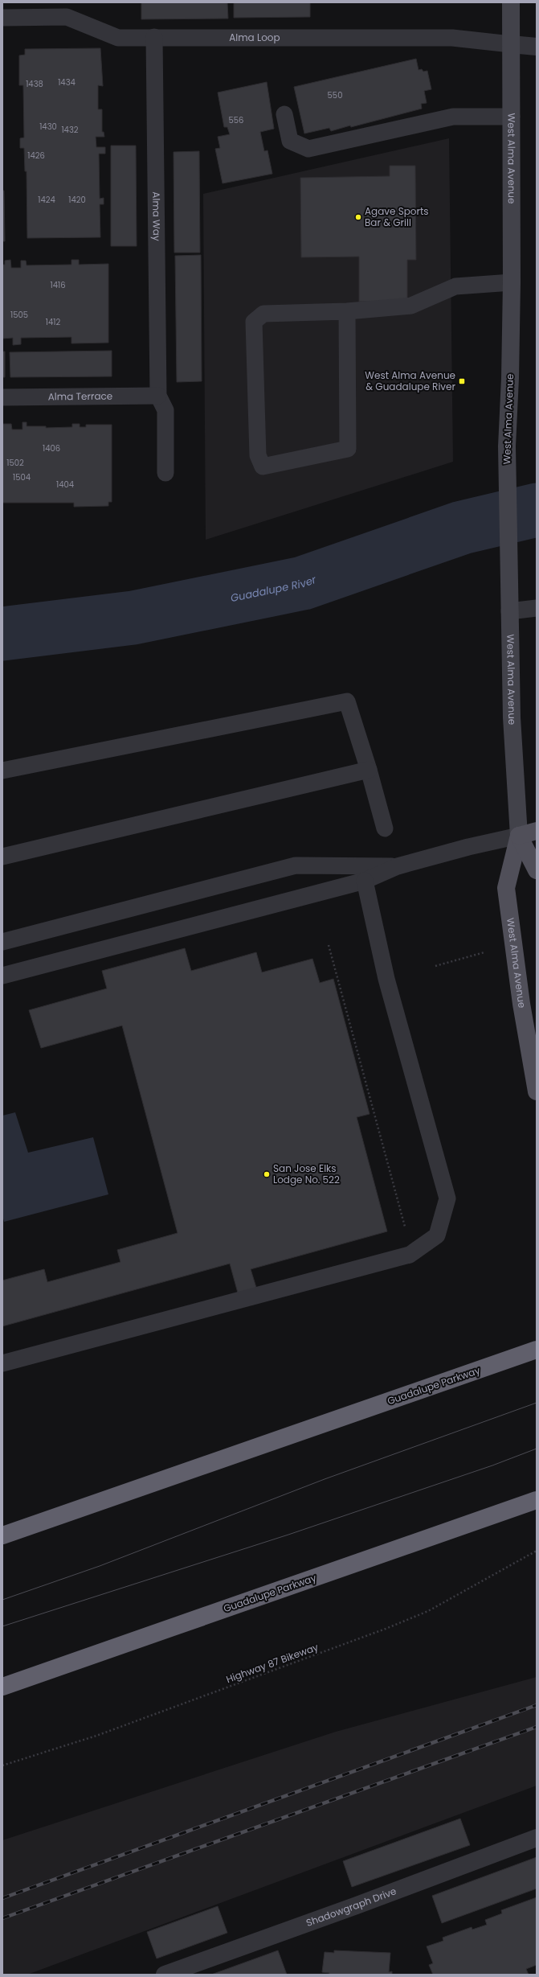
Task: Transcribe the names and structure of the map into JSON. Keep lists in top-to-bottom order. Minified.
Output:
{"streets":{"highway":["Guadalupe Parkway"],"main road":["West Alma Avenue"],"street":["Shadowgraph Drive"],"lane":["Alma Loop","Alma Way","Alma Terrace"],"path":["Highway 87 Bikeway"]},"crossings":[["Alma Loop","West Alma Avenue"],["Alma Loop","Alma Way"],["Alma Way","Alma Terrace"]],"water":["Guadalupe River"],"places":{"other":["Agave Sports Bar & Grill","San Jose Elks Lodge No. 522"],"transit":["West Alma Avenue & Guadalupe River"]},"house_numbers":["1434","1438","550","556","1430","1432","1426","1424","1420","1416","1505","1412","1406","1502","1504","1404"]}
